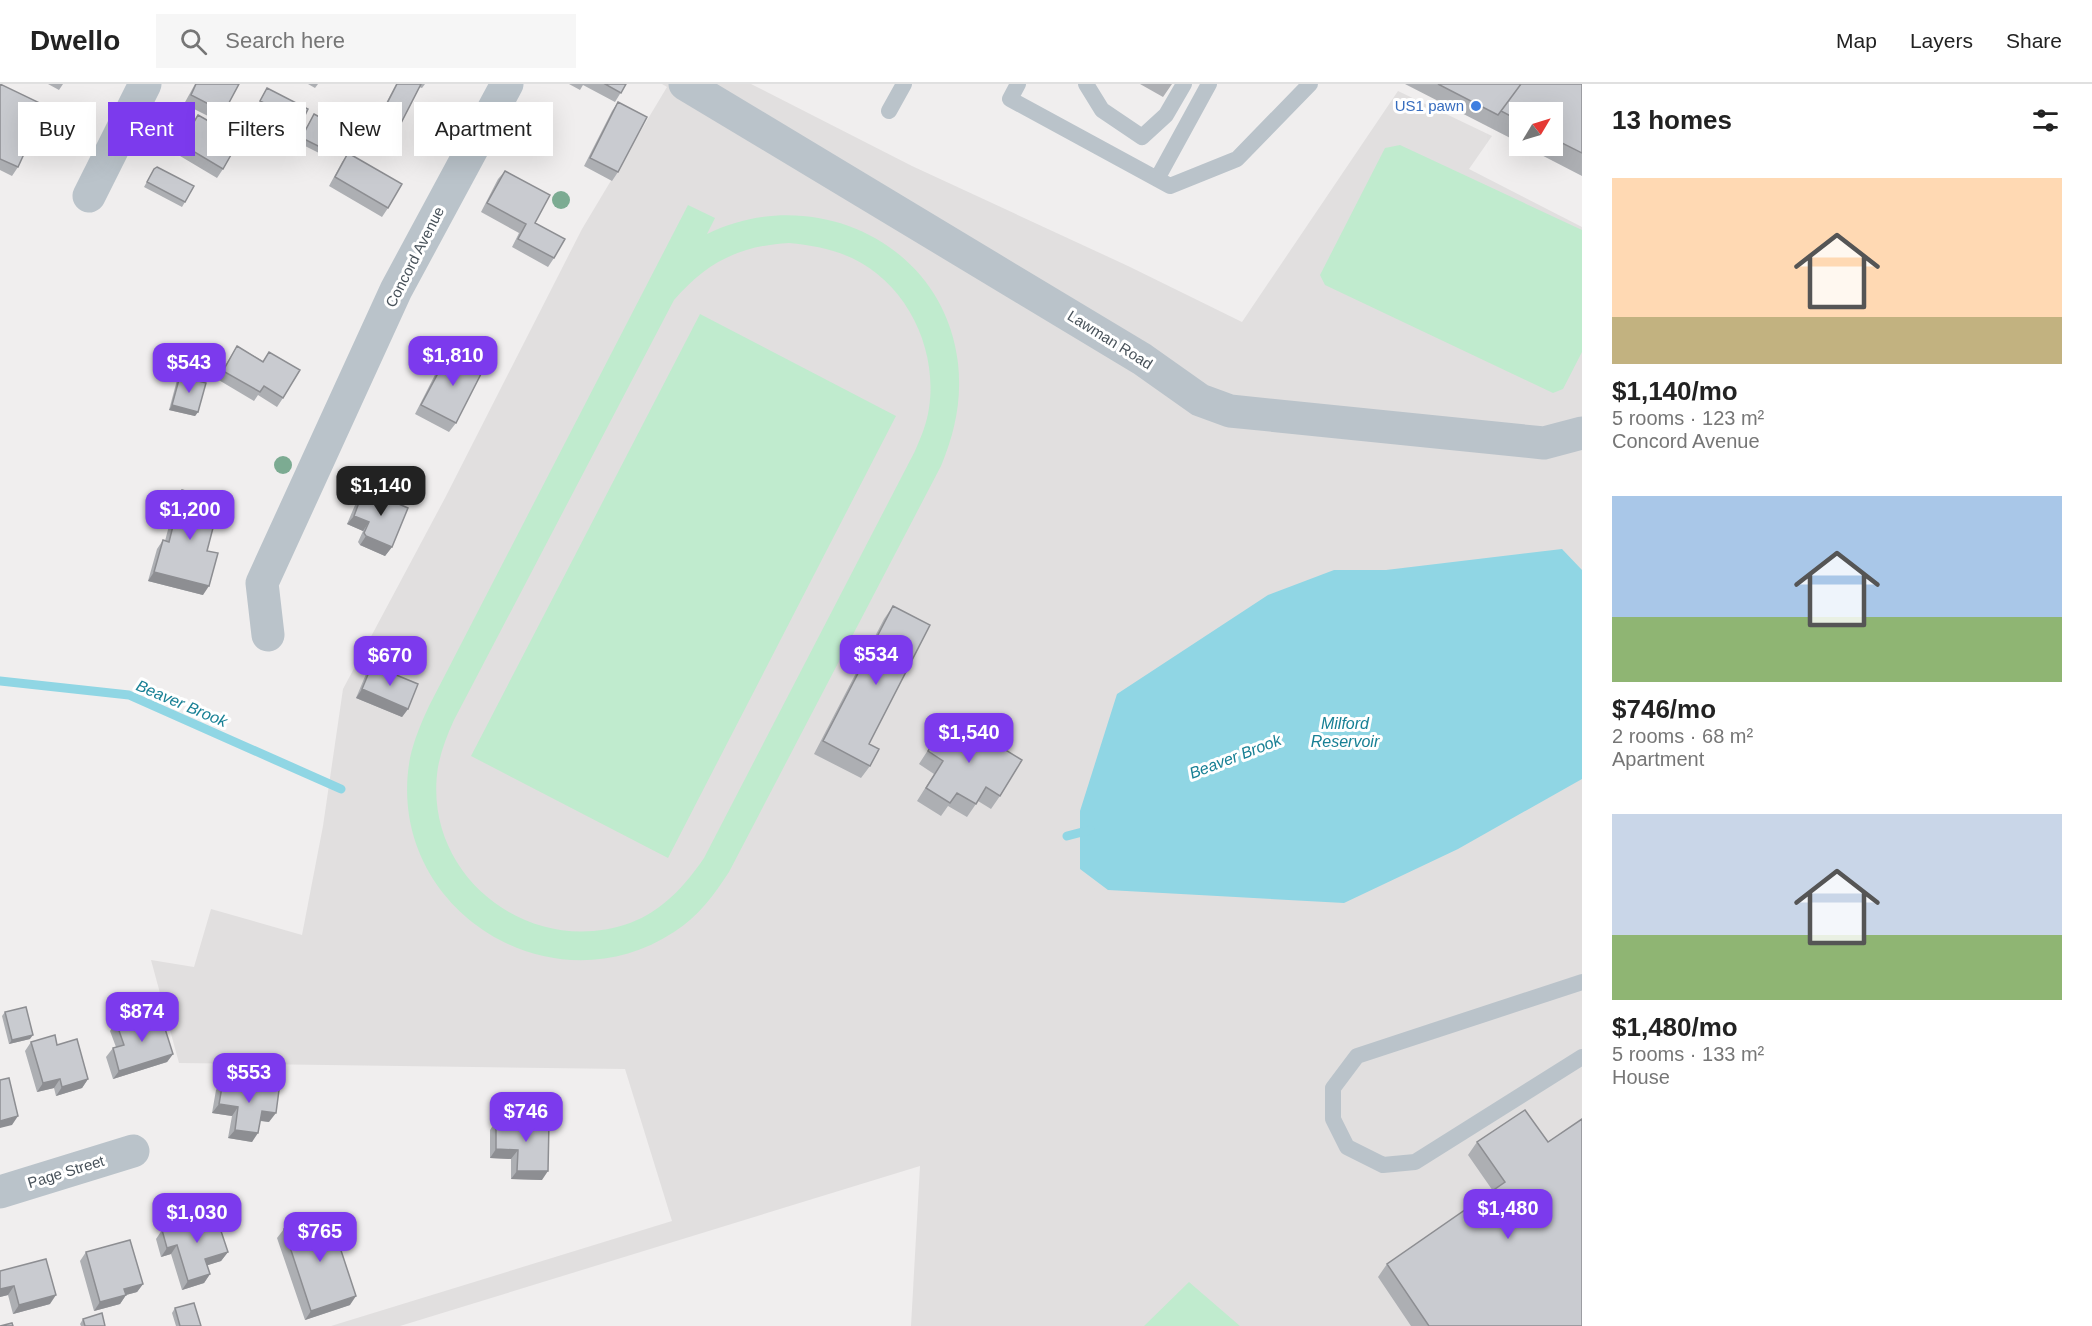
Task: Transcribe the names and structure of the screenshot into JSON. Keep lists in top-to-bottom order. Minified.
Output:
{"streets":{"street":["Concord Avenue","Lawman Road","Page Street"]},"water":["Beaver Brook","Milford Reservoir"],"places":["US1 pawn"],"north":"top right","page":{"header":"Dwello","search":"Search here","nav":["Map","Layers","Share"],"heading":"13 homes","chip":["Buy","Rent","Filters","New","Apartment"],"list":[{"name":"$1,140/mo","note":"5 rooms · 123 m² · Concord Avenue"},{"name":"$746/mo","note":"2 rooms · 68 m² · Apartment"},{"name":"$1,480/mo","note":"5 rooms · 133 m² · House"}],"price":["$1,810","$543","$1,140","$1,200","$534","$670","$1,540","$874","$553","$746","$1,480","$1,030","$765"]}}
